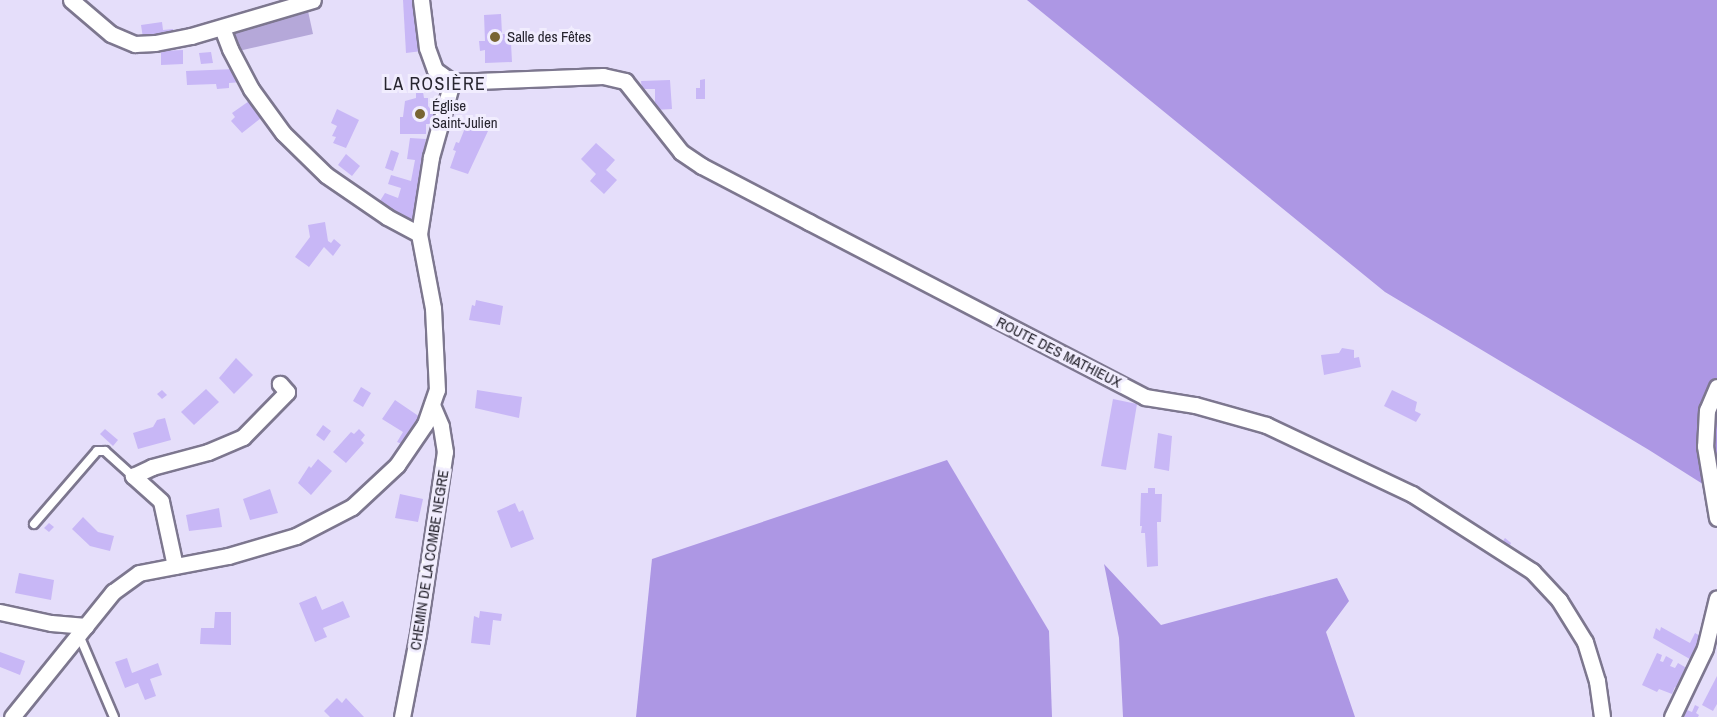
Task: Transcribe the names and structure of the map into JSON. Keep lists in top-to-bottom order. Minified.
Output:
{"streets":{"street":["ROUTE DES MATHIEUX","CHEMIN DE LA COMBE NEGRE"]},"districts":["LA ROSIÈRE"],"places":["Salle des Fêtes","Église Saint-Julien"]}
